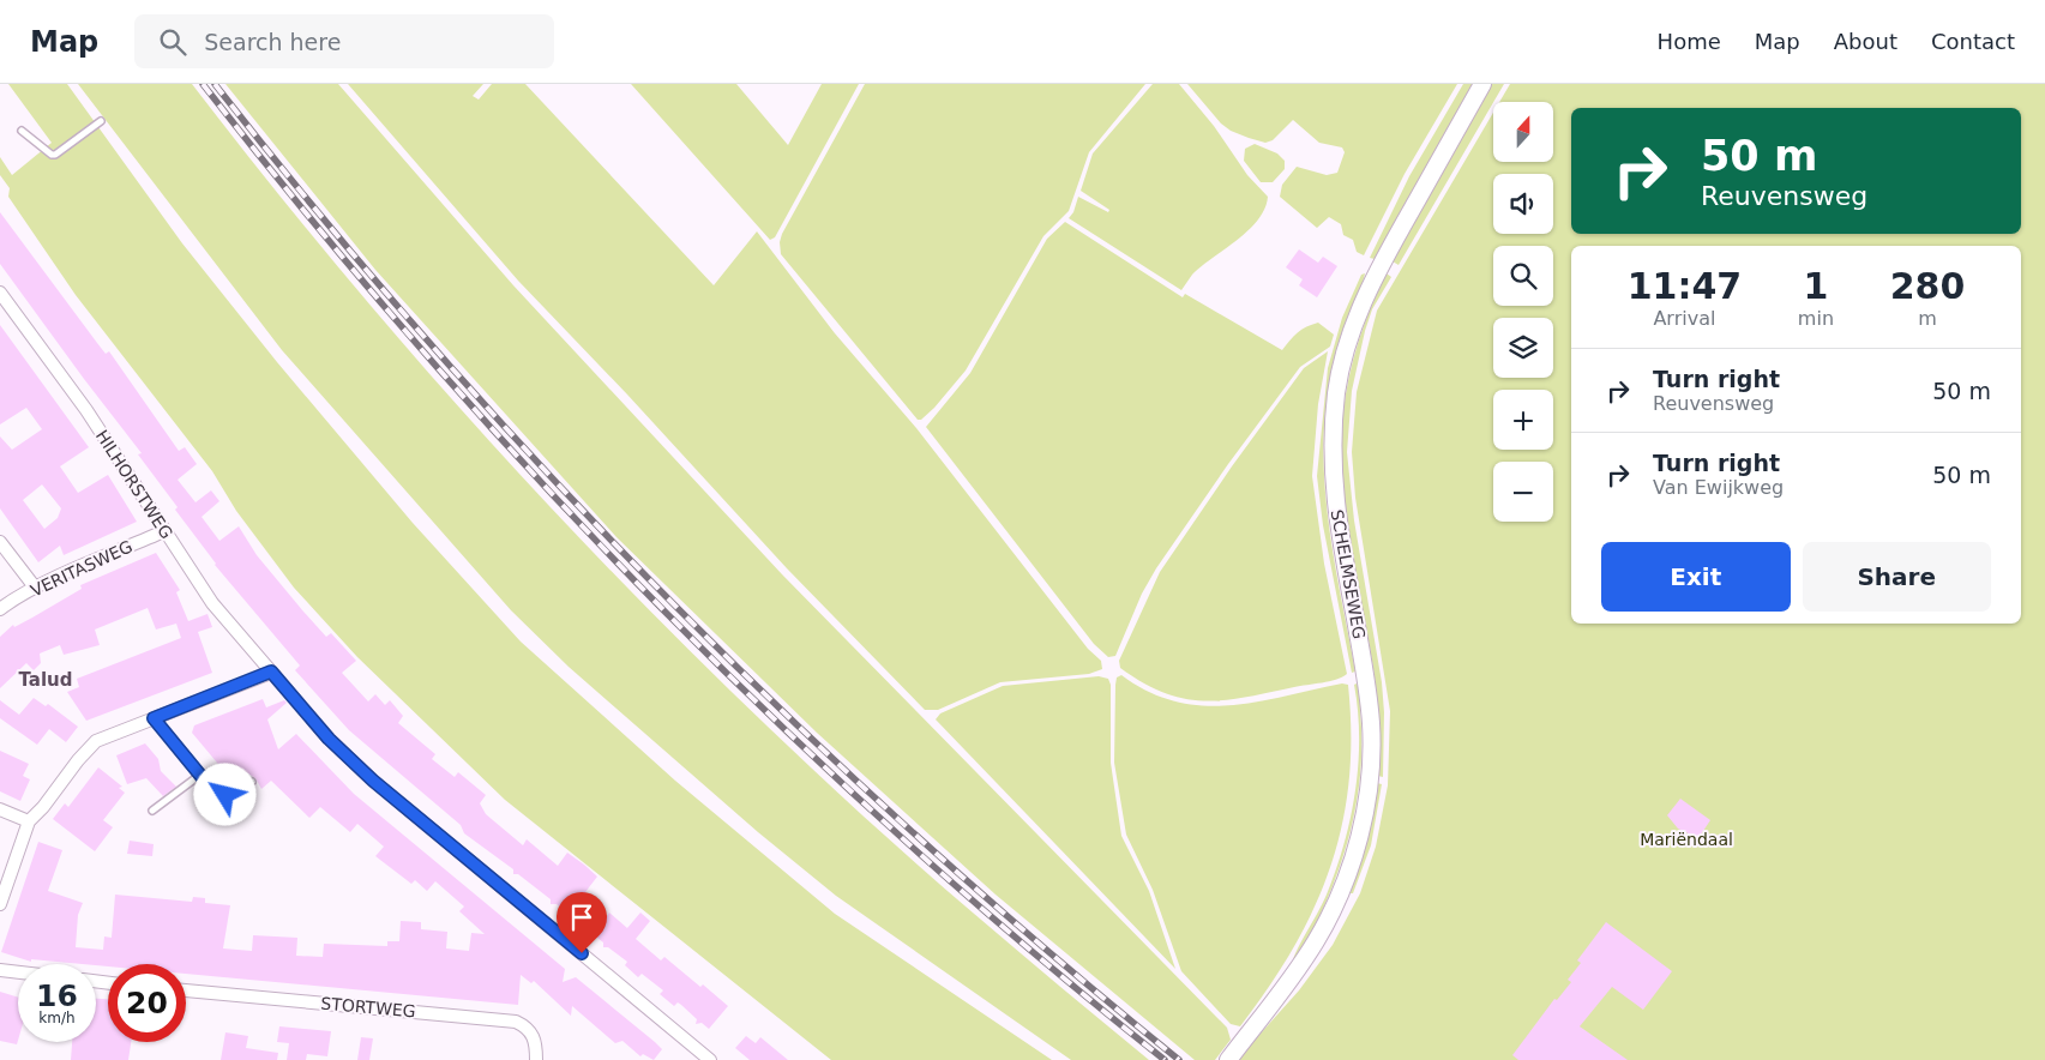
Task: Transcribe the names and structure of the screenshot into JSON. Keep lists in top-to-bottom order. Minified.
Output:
{"streets":{"main road":["SCHELMSEWEG"],"street":["HILHORSTWEG","VERITASWEG","STORTWEG"]},"crossings":[["HILHORSTWEG","VERITASWEG"]],"districts":["Talud"],"parks":["Mariëndaal"],"north":"top","page":{"header":"Map","search":"Search here","nav":["Home","Map","About","Contact"],"map_buttons":["+","−"],"turn":["50 m","Reuvensweg"],"eta":["11:47","Arrival","1","min","280","m"],"list":[{"name":"Turn right","note":"Reuvensweg","value":"50 m"},{"name":"Turn right","note":"Van Ewijkweg","value":"50 m"}],"buttons":["Exit","Share"],"speed":"16 km/h","limit":"20"}}
